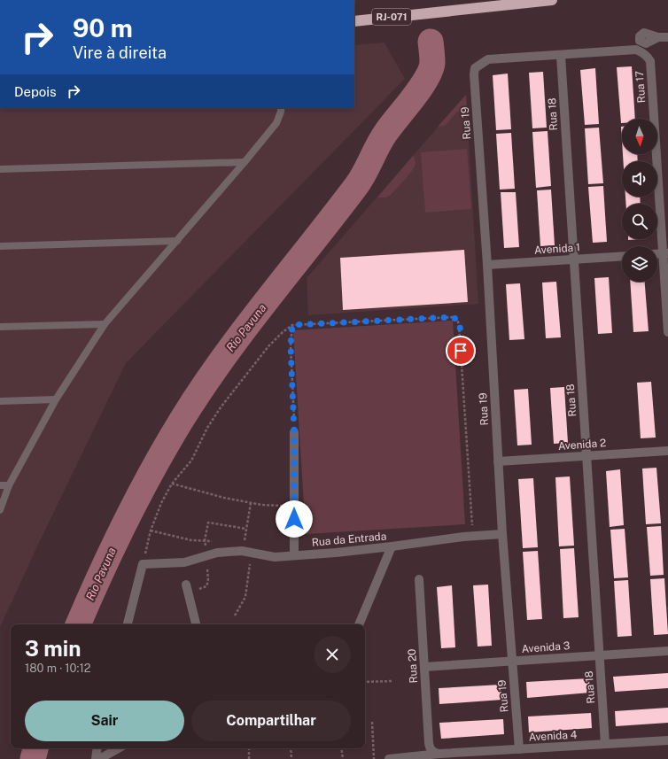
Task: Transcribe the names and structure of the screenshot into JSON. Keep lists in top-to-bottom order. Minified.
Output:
{"streets":{"highway":["RJ-071"],"street":["Rua 17","Rua 18","Rua 19","Avenida 1","Avenida 2","Rua da Entrada","Avenida 3","Rua 20","Avenida 4"]},"crossings":[["Rua 17","Rua 18"],["Rua 17","Rua 19"],["Rua 18","Rua 19"],["Rua 18","Avenida 1"],["Rua 18","Avenida 2"],["Rua 18","Avenida 3"],["Rua 18","Avenida 4"],["Rua 19","Avenida 1"],["Rua 19","Avenida 2"],["Rua 19","Rua da Entrada"],["Rua 19","Avenida 3"],["Rua 19","Avenida 4"],["Avenida 3","Rua 20"],["Rua 20","Avenida 4"]],"water":["Rio Pavuna"],"north":"bottom","page":{"turn":["90 m","Vire à direita"],"then":"Depois","heading":["3 min","180 m · 10:12"],"buttons":["Sair","Compartilhar"]}}
